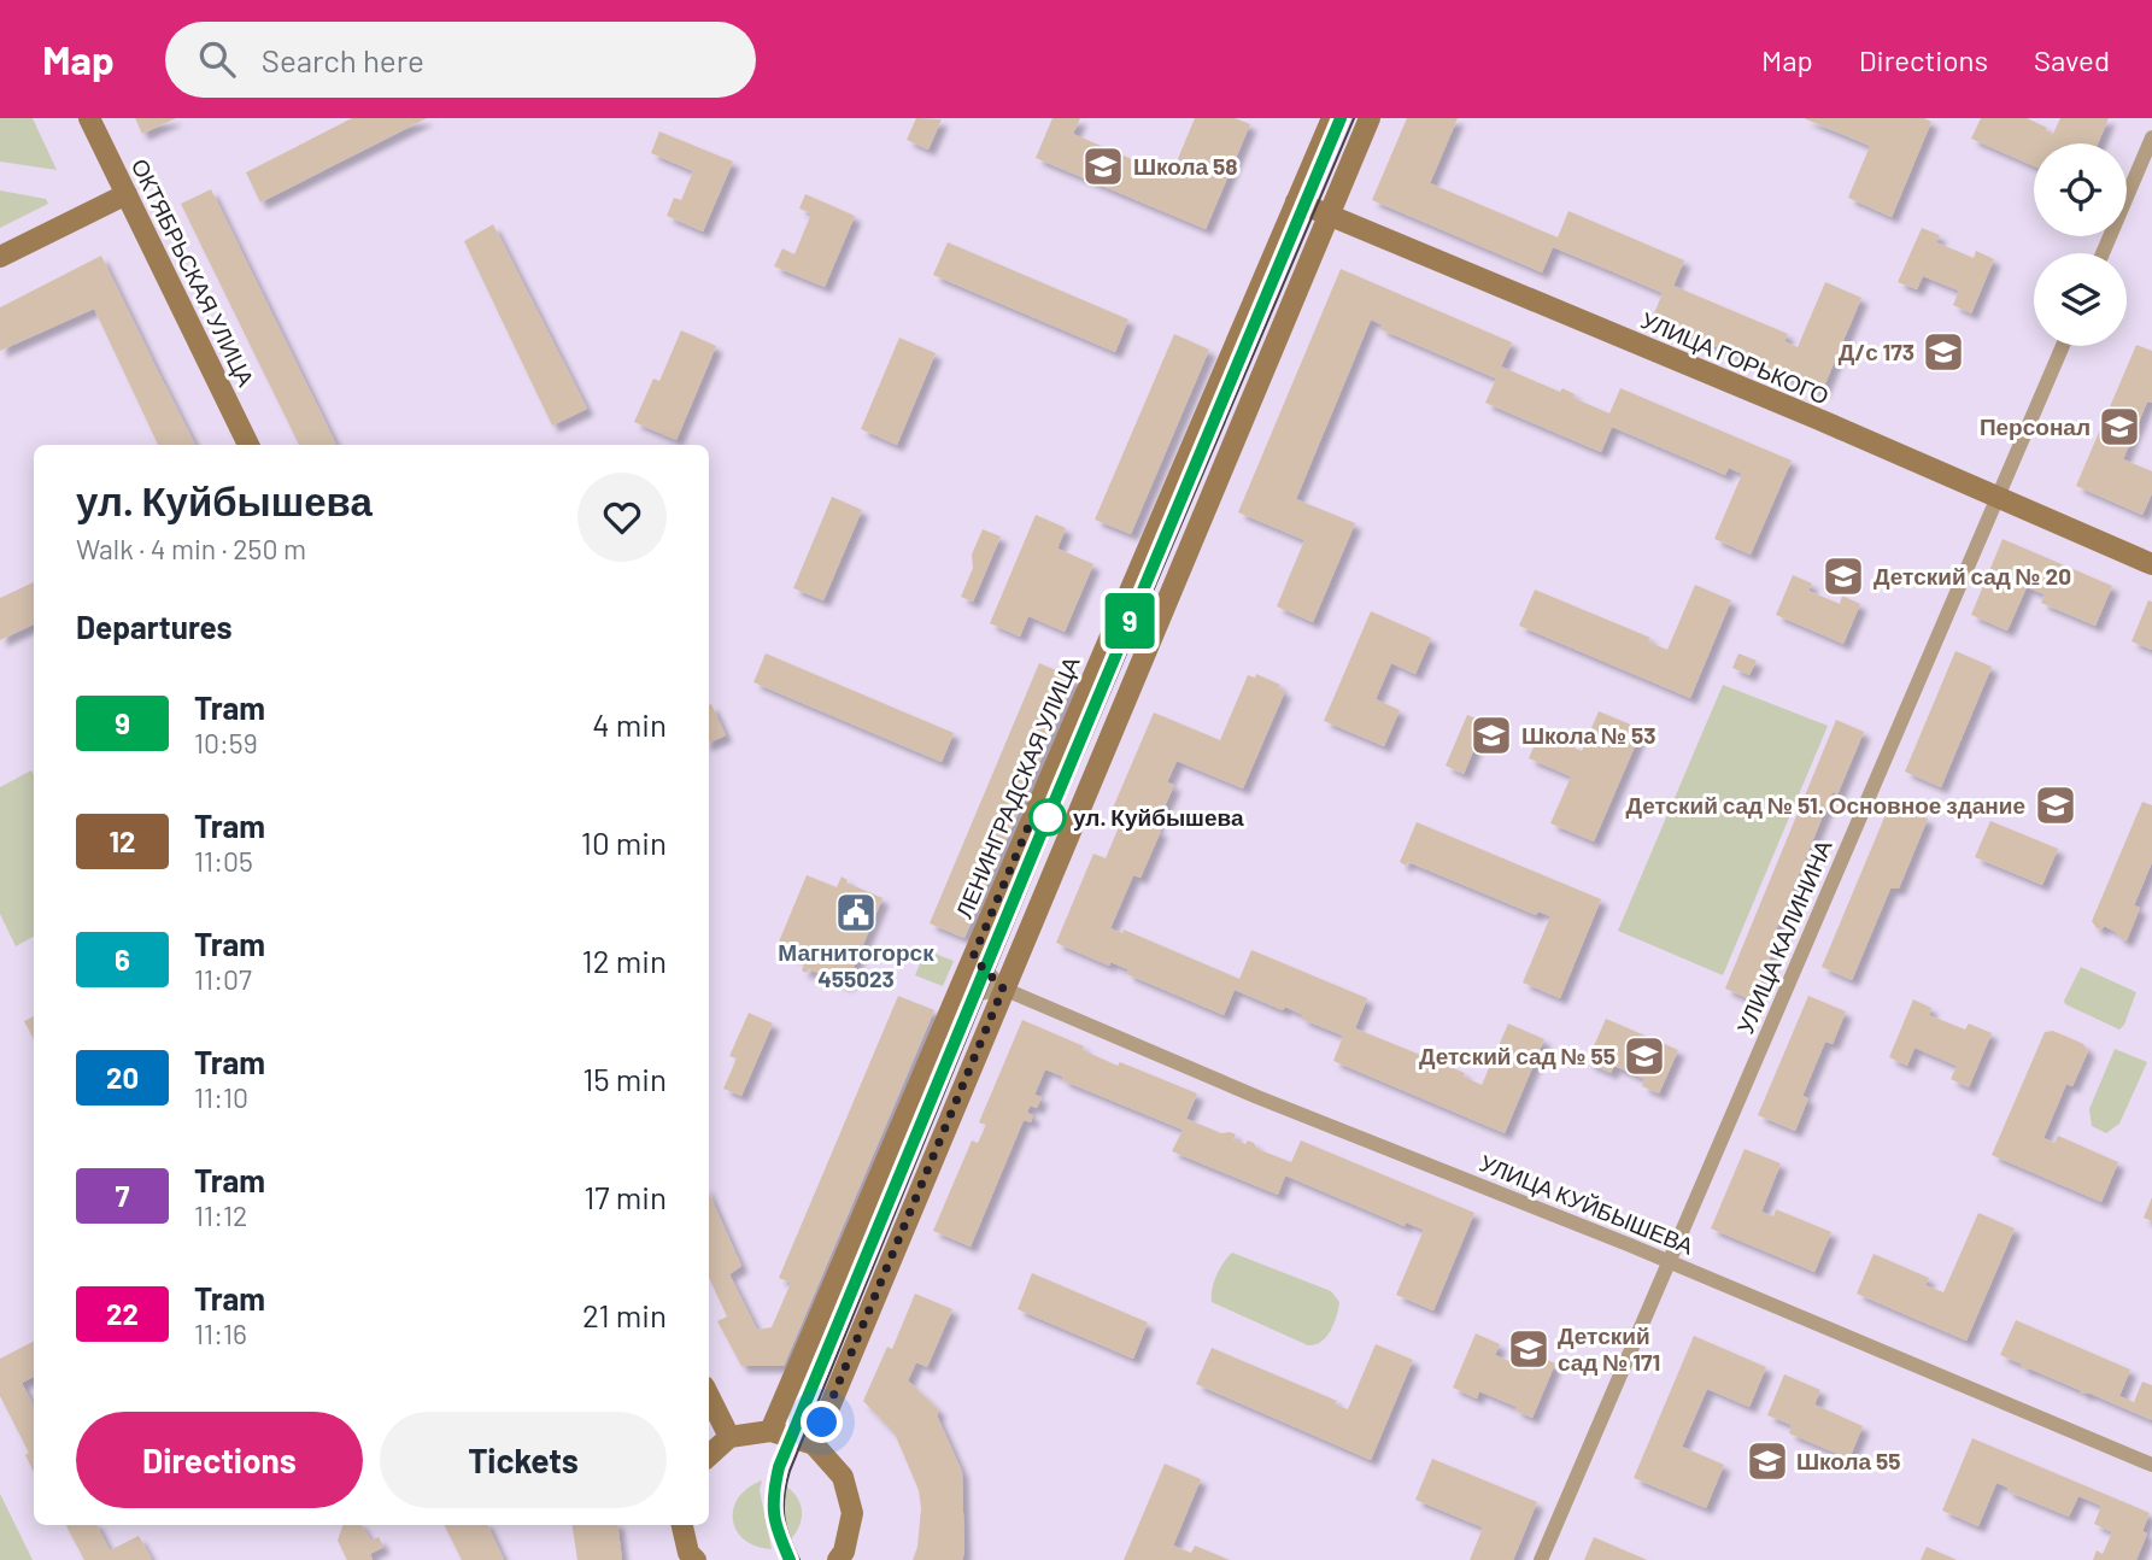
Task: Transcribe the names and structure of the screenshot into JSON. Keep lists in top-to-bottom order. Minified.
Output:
{"streets":{"main road":["ОКТЯБРЬСКАЯ УЛИЦА","УЛИЦА ГОРЬКОГО","ЛЕНИНГРАДСКАЯ УЛИЦА"],"street":["УЛИЦА КАЛИНИНА","УЛИЦА КУЙБЫШЕВА"]},"crossings":[["УЛИЦА ГОРЬКОГО","ЛЕНИНГРАДСКАЯ УЛИЦА"],["УЛИЦА ГОРЬКОГО","УЛИЦА КАЛИНИНА"],["ЛЕНИНГРАДСКАЯ УЛИЦА","УЛИЦА КУЙБЫШЕВА"],["УЛИЦА КАЛИНИНА","УЛИЦА КУЙБЫШЕВА"]],"places":{"school or university":["Школа 58","Д/с 173","Персонал","Детский сад № 20","Школа № 53","Детский сад № 51. Основное здание","Детский сад № 55","Детский сад № 171","Школа 55"],"other":["ул. Куйбышева"],"public building":["Магнитогорск 455023"]},"lines":["tram line 9"],"page":{"header":"Map","search":"Search here","nav":["Map","Directions","Saved"],"on_map":"9","heading":[["ул. Куйбышева","Walk · 4 min · 250 m"],"Departures"],"list":[{"mark":"9","name":"Tram","note":"10:59","value":"4 min"},{"mark":"12","name":"Tram","note":"11:05","value":"10 min"},{"mark":"6","name":"Tram","note":"11:07","value":"12 min"},{"mark":"20","name":"Tram","note":"11:10","value":"15 min"},{"mark":"7","name":"Tram","note":"11:12","value":"17 min"},{"mark":"22","name":"Tram","note":"11:16","value":"21 min"}],"buttons":["Directions","Tickets"]}}
